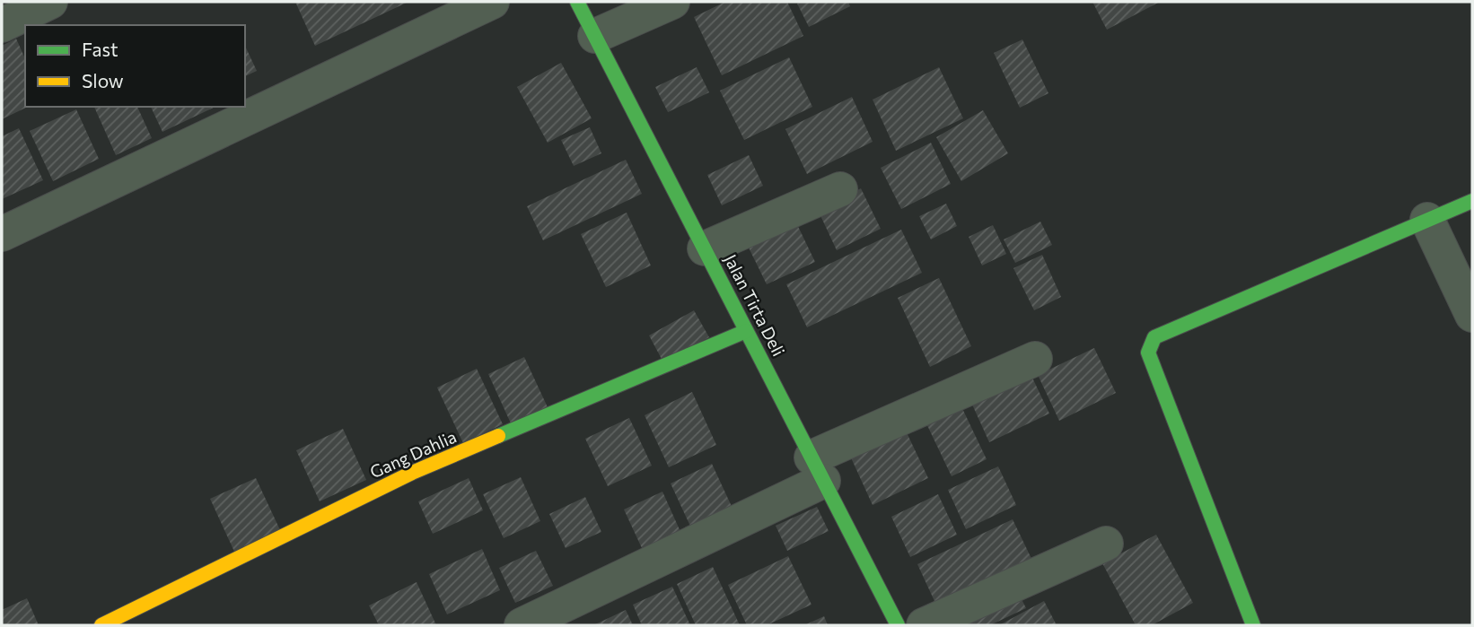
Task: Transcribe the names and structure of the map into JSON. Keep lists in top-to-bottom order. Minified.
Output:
{"streets":{"street":["Jalan Tirta Deli","Gang Dahlia"]},"crossings":[["Jalan Tirta Deli","Gang Dahlia"]],"legend":["Fast","Slow"]}
